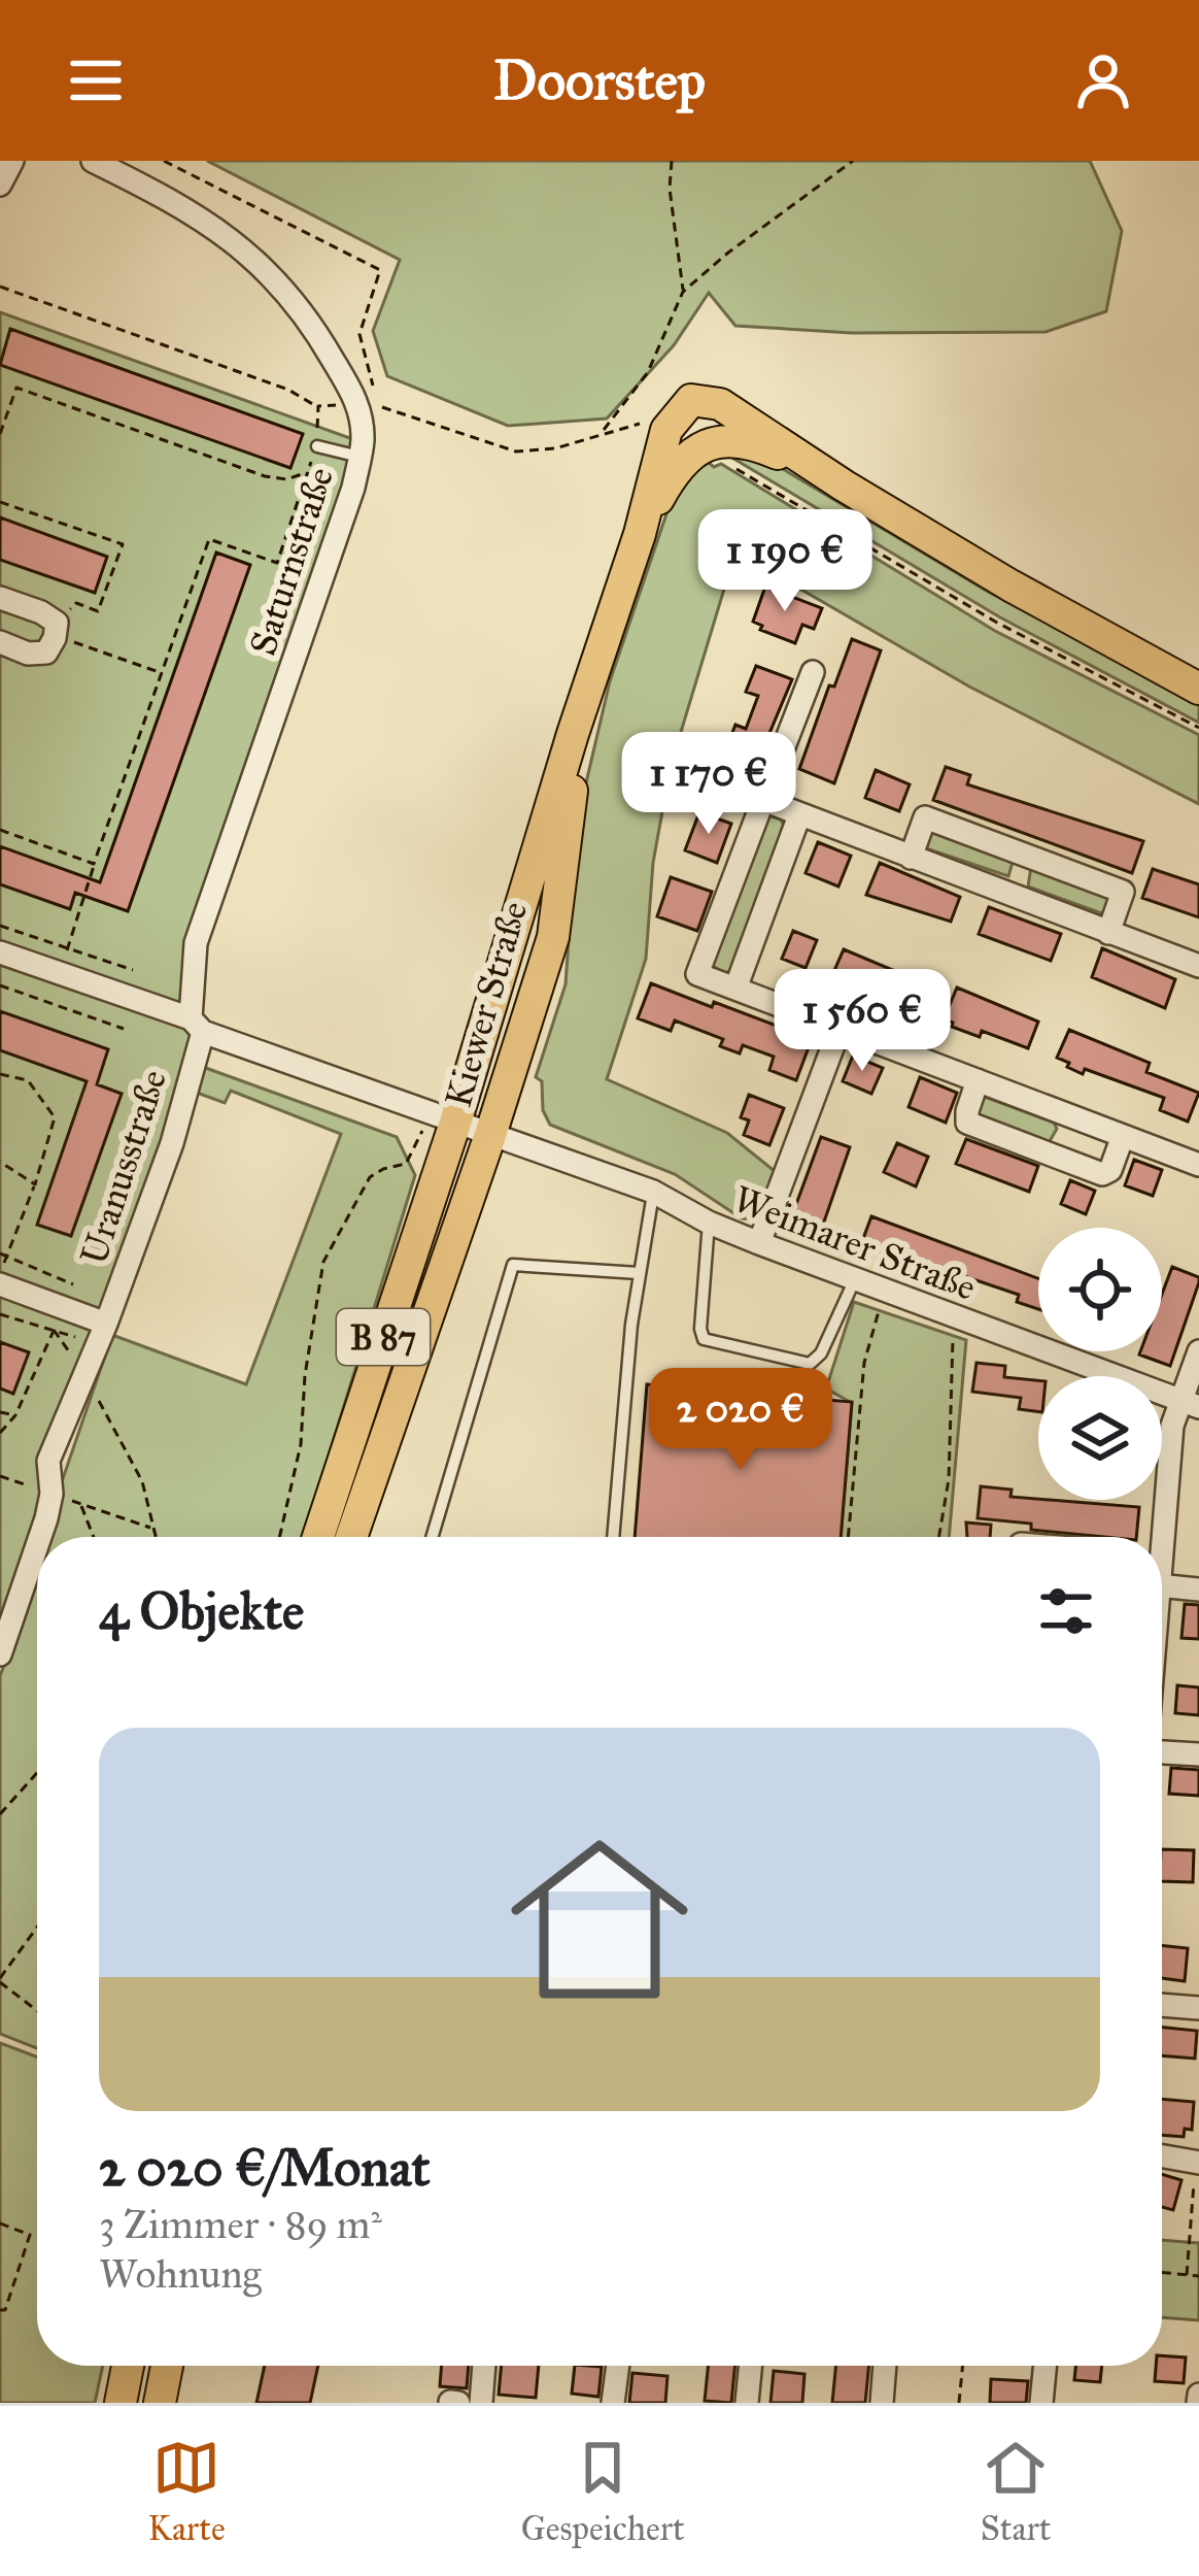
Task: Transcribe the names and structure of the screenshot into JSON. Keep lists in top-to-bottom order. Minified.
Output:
{"streets":{"main road":["Kiewer Straße","B 87"],"street":["Saturnstraße","Uranusstraße","Weimarer Straße"]},"crossings":[["Saturnstraße","Uranusstraße"],["Kiewer Straße","Uranusstraße"],["Kiewer Straße","Weimarer Straße"],["Kiewer Straße","B 87"]],"page":{"header":"Doorstep","price":["1 190 €","1 170 €","1 560 €","2 020 €"],"heading":"4 Objekte","list":[{"name":"2 020 €/Monat","note":"3 Zimmer · 89 m² · Wohnung"}],"tabs":["Karte","Gespeichert","Start"]}}
